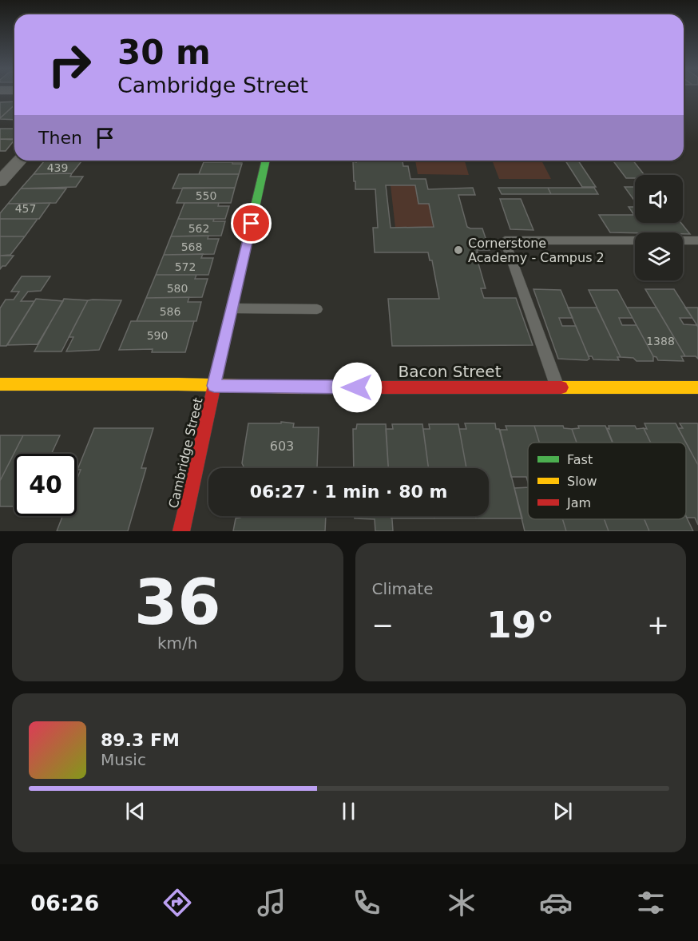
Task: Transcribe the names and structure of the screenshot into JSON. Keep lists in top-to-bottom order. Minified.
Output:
{"streets":{"street":["Bacon Street","Cambridge Street"]},"crossings":[["Bacon Street","Cambridge Street"]],"places":["Cornerstone Academy - Campus 2"],"house_numbers":["439","550","457","562","568","572","580","586","590","1388","603"],"legend":["Fast","Slow","Jam"],"page":{"turn":["30 m","Cambridge Street"],"then":"Then","limit":"40","trip":"06:27 · 1 min · 80 m","tile":[["36","km/h"],"Climate"],"heat":["−","19°","+"],"song":["89.3 FM","Music"],"tabs":"06:26"}}
